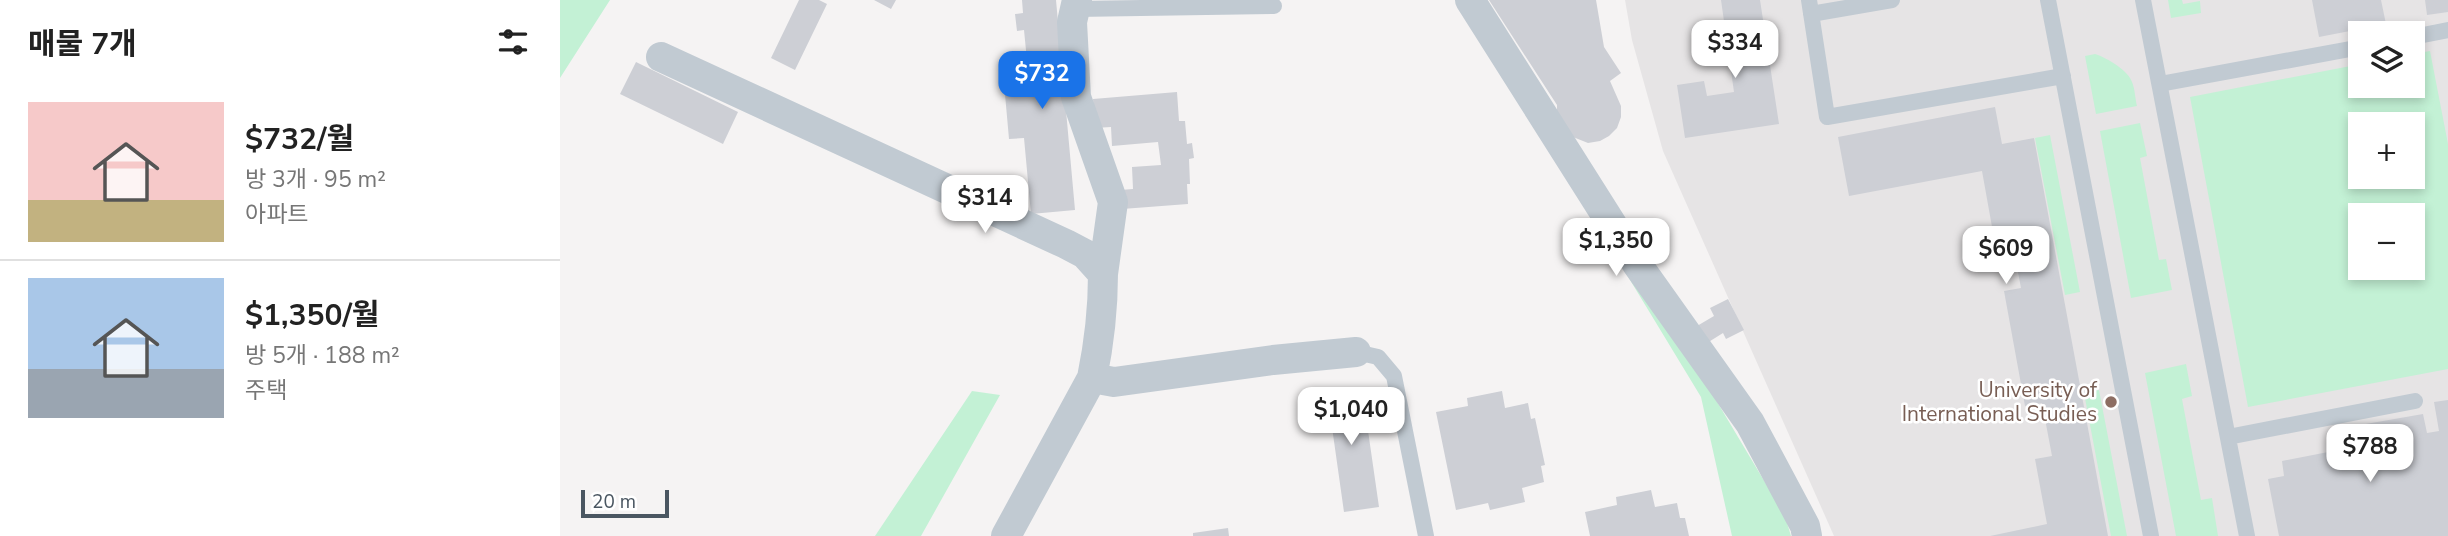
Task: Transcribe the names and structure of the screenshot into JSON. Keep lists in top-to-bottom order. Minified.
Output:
{"places":["University of International Studies"],"scale_bar":"20 m","page":{"heading":"매물 7개","price":["$334","$732","$314","$1,350","$609","$1,040","$788"],"map_buttons":["+","−"],"list":[{"name":"$732/월","note":"방 3개 · 95 m² · 아파트"},{"name":"$1,350/월","note":"방 5개 · 188 m² · 주택"}],"scale":"20 m"}}
